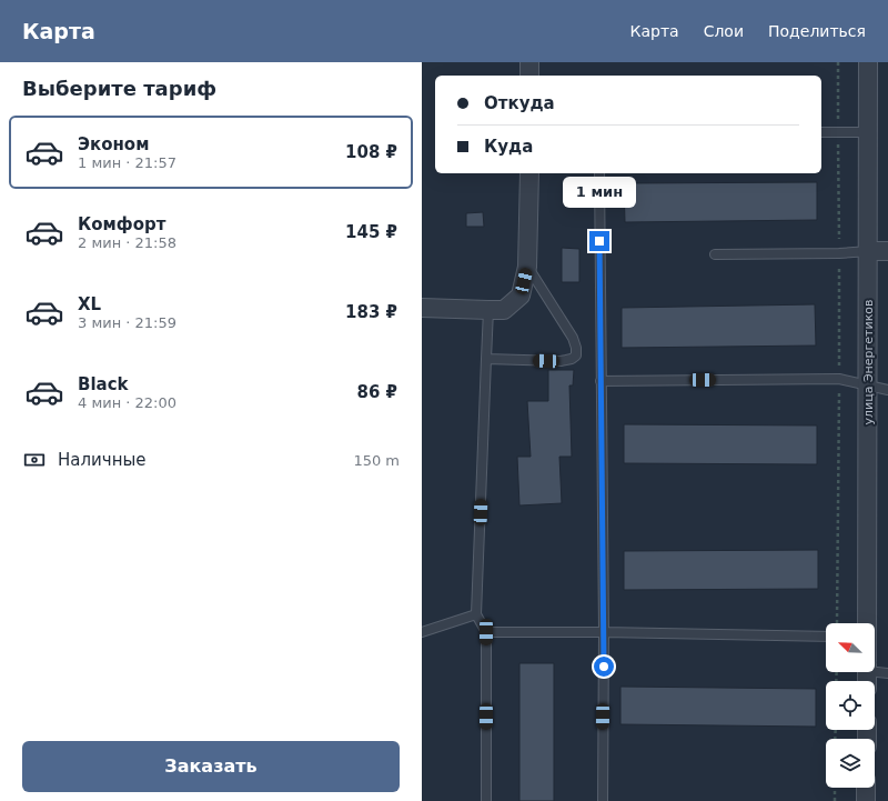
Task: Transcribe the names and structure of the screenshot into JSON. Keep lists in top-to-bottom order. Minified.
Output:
{"streets":{"street":["улица Энергетиков"]},"north":"top left","page":{"header":"Карта","nav":["Карта","Слои","Поделиться"],"heading":"Выберите тариф","banner":["Откуда","Куда"],"list":[{"name":"Эконом","note":"1 мин · 21:57","value":"108 ₽"},{"name":"Комфорт","note":"2 мин · 21:58","value":"145 ₽"},{"name":"XL","note":"3 мин · 21:59","value":"183 ₽"},{"name":"Black","note":"4 мин · 22:00","value":"86 ₽"}],"bubble":"1 мин","pay":["Наличные","150 m"],"buttons":"Заказать"}}
